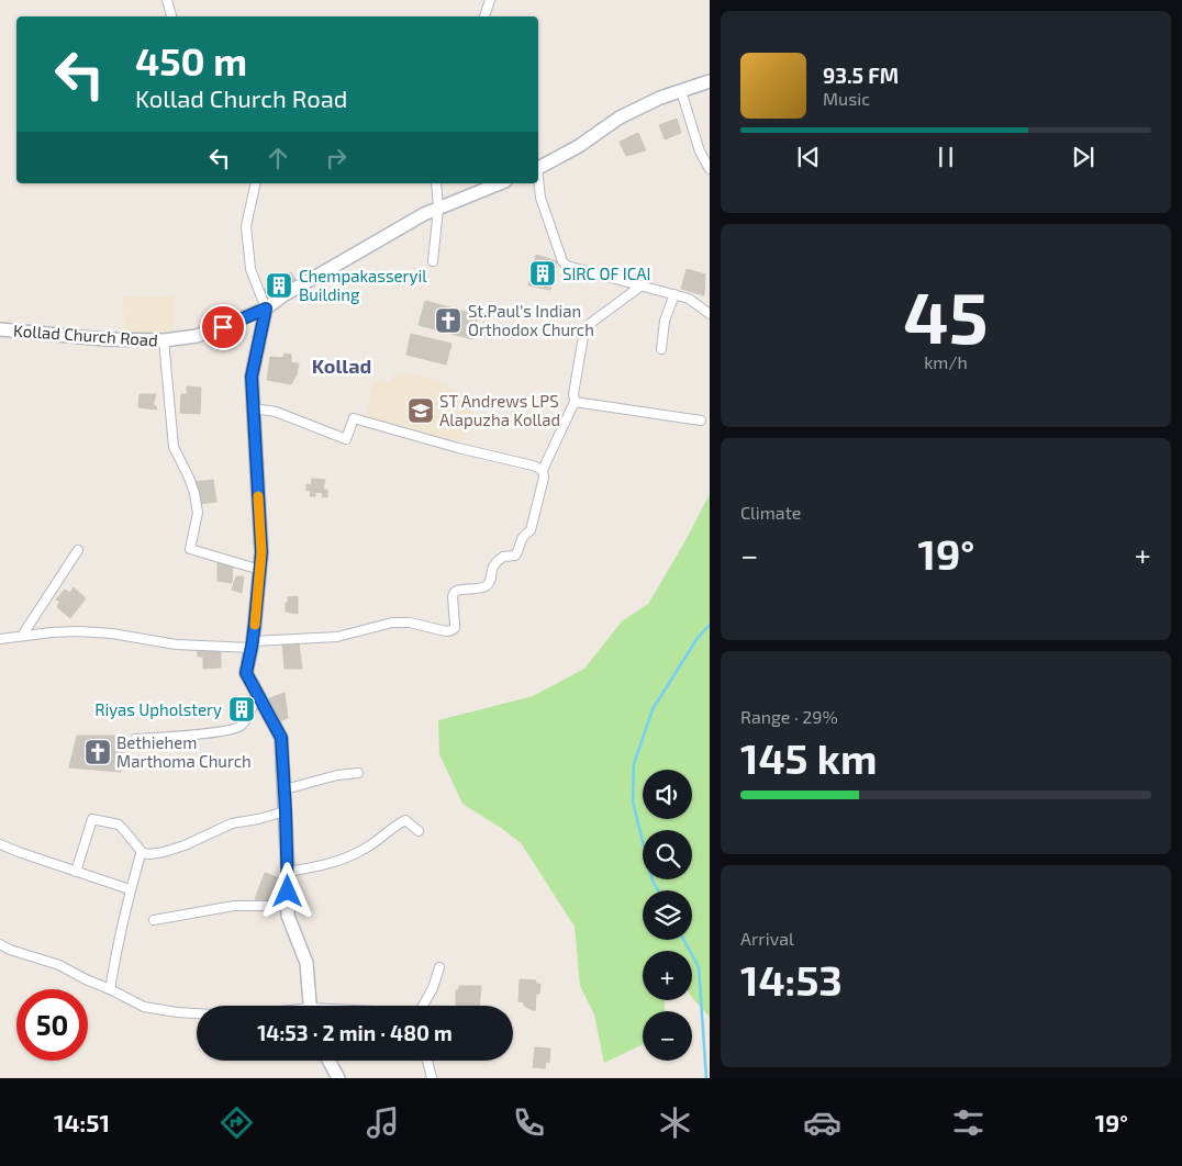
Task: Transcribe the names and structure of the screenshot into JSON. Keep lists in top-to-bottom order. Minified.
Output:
{"streets":{"main road":["Kollad Church Road"]},"districts":["Kollad"],"places":{"building":["SIRC OF ICAI","Chempakasseryil Building","Riyas Upholstery"],"church":["St.Paul's Indian Orthodox Church","Bethiehem Marthoma Church"],"school or university":["ST Andrews LPS Alapuzha Kollad"]},"page":{"turn":["450 m","Kollad Church Road"],"song":["93.5 FM","Music"],"tile":[["45","km/h"],"Climate",["Range · 29%","145 km"],["Arrival","14:53"]],"heat":["−","19°","+"],"map_buttons":["+","−"],"limit":"50","trip":"14:53 · 2 min · 480 m","tabs":["14:51","19°"]}}
